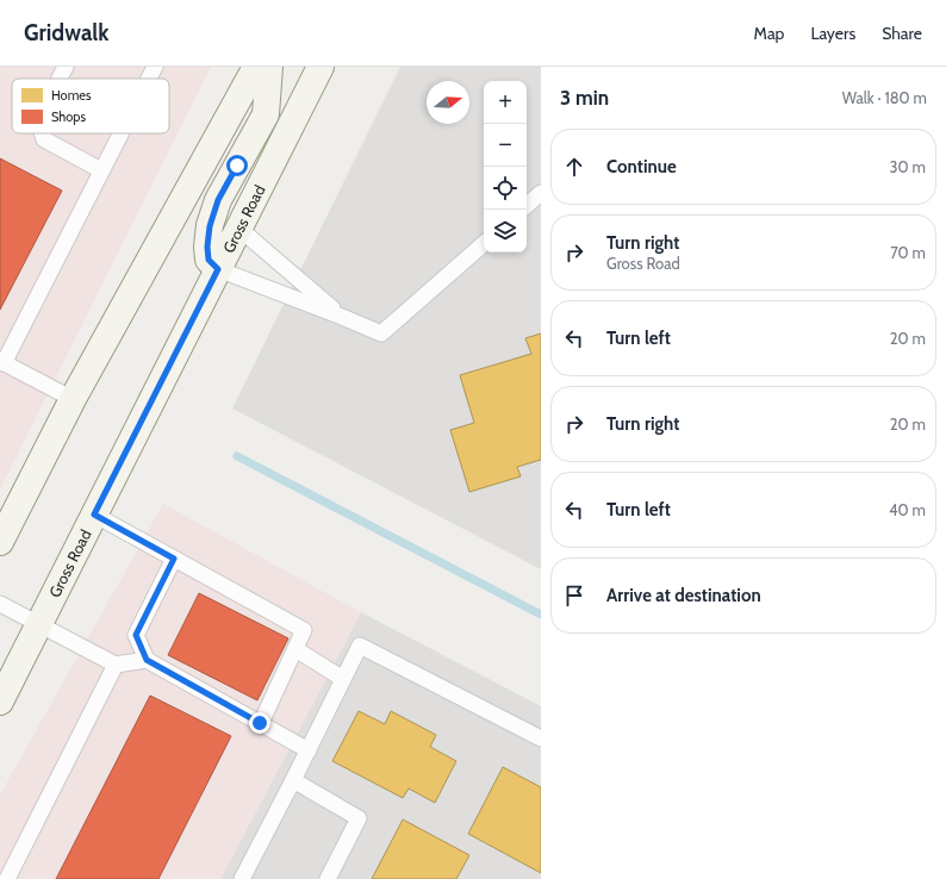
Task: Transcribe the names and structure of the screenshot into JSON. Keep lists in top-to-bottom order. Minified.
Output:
{"streets":{"main road":["Gross Road"]},"legend":["Homes","Shops"],"north":"right","page":{"header":"Gridwalk","nav":["Map","Layers","Share"],"heading":["3 min","Walk · 180 m"],"map_buttons":["+","−"],"list":[["Continue","30 m"],["Turn right","Gross Road","70 m"],["Turn left","20 m"],["Turn right","20 m"],["Turn left","40 m"],"Arrive at destination"]}}
